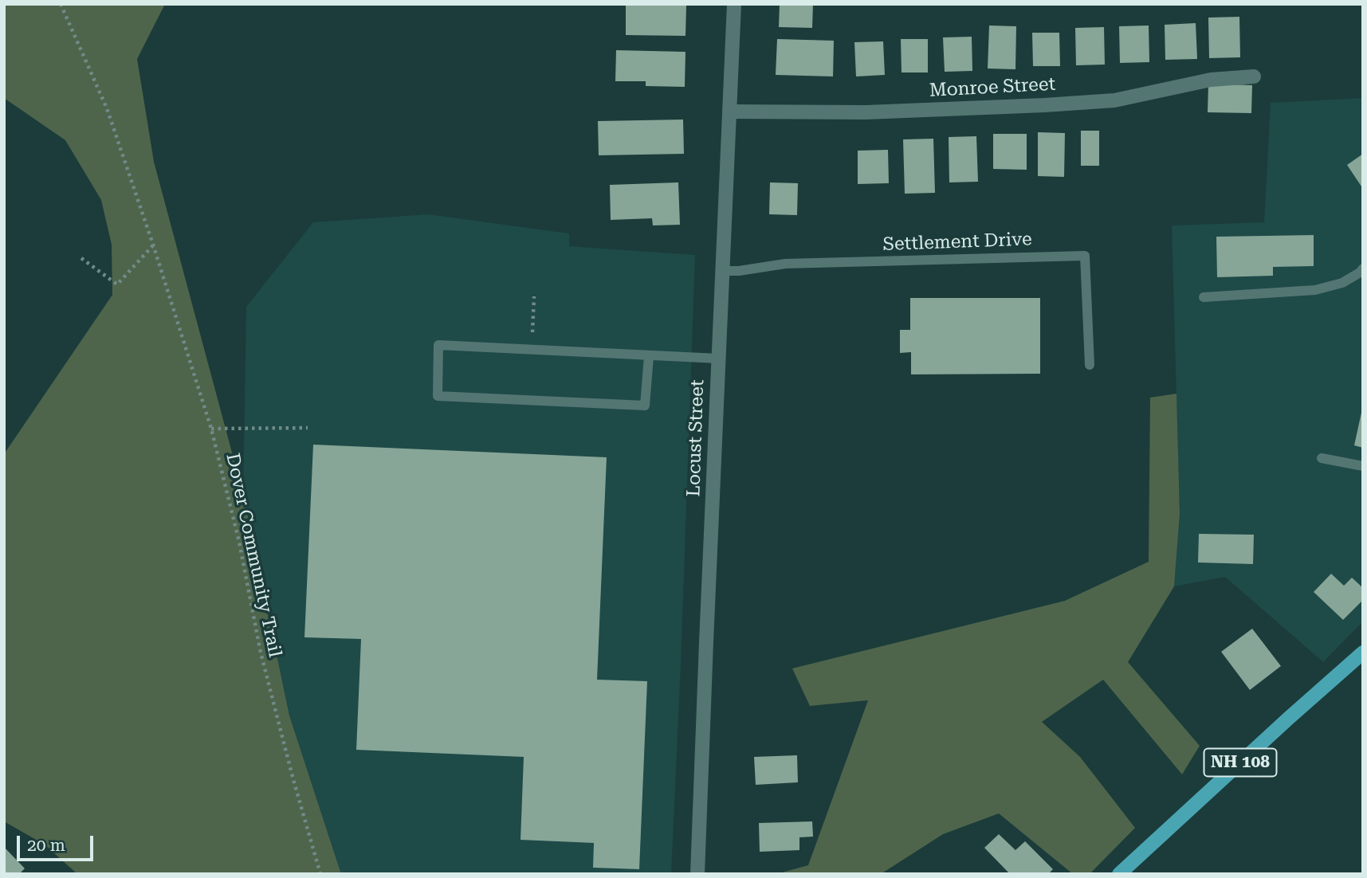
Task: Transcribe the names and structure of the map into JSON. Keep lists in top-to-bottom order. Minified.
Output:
{"streets":{"main road":["NH 108"],"street":["Monroe Street","Locust Street"],"lane":["Settlement Drive"],"path":["Dover Community Trail"]},"crossings":[["Monroe Street","Locust Street"],["Settlement Drive","Locust Street"]],"scale_bar":"20 m"}
